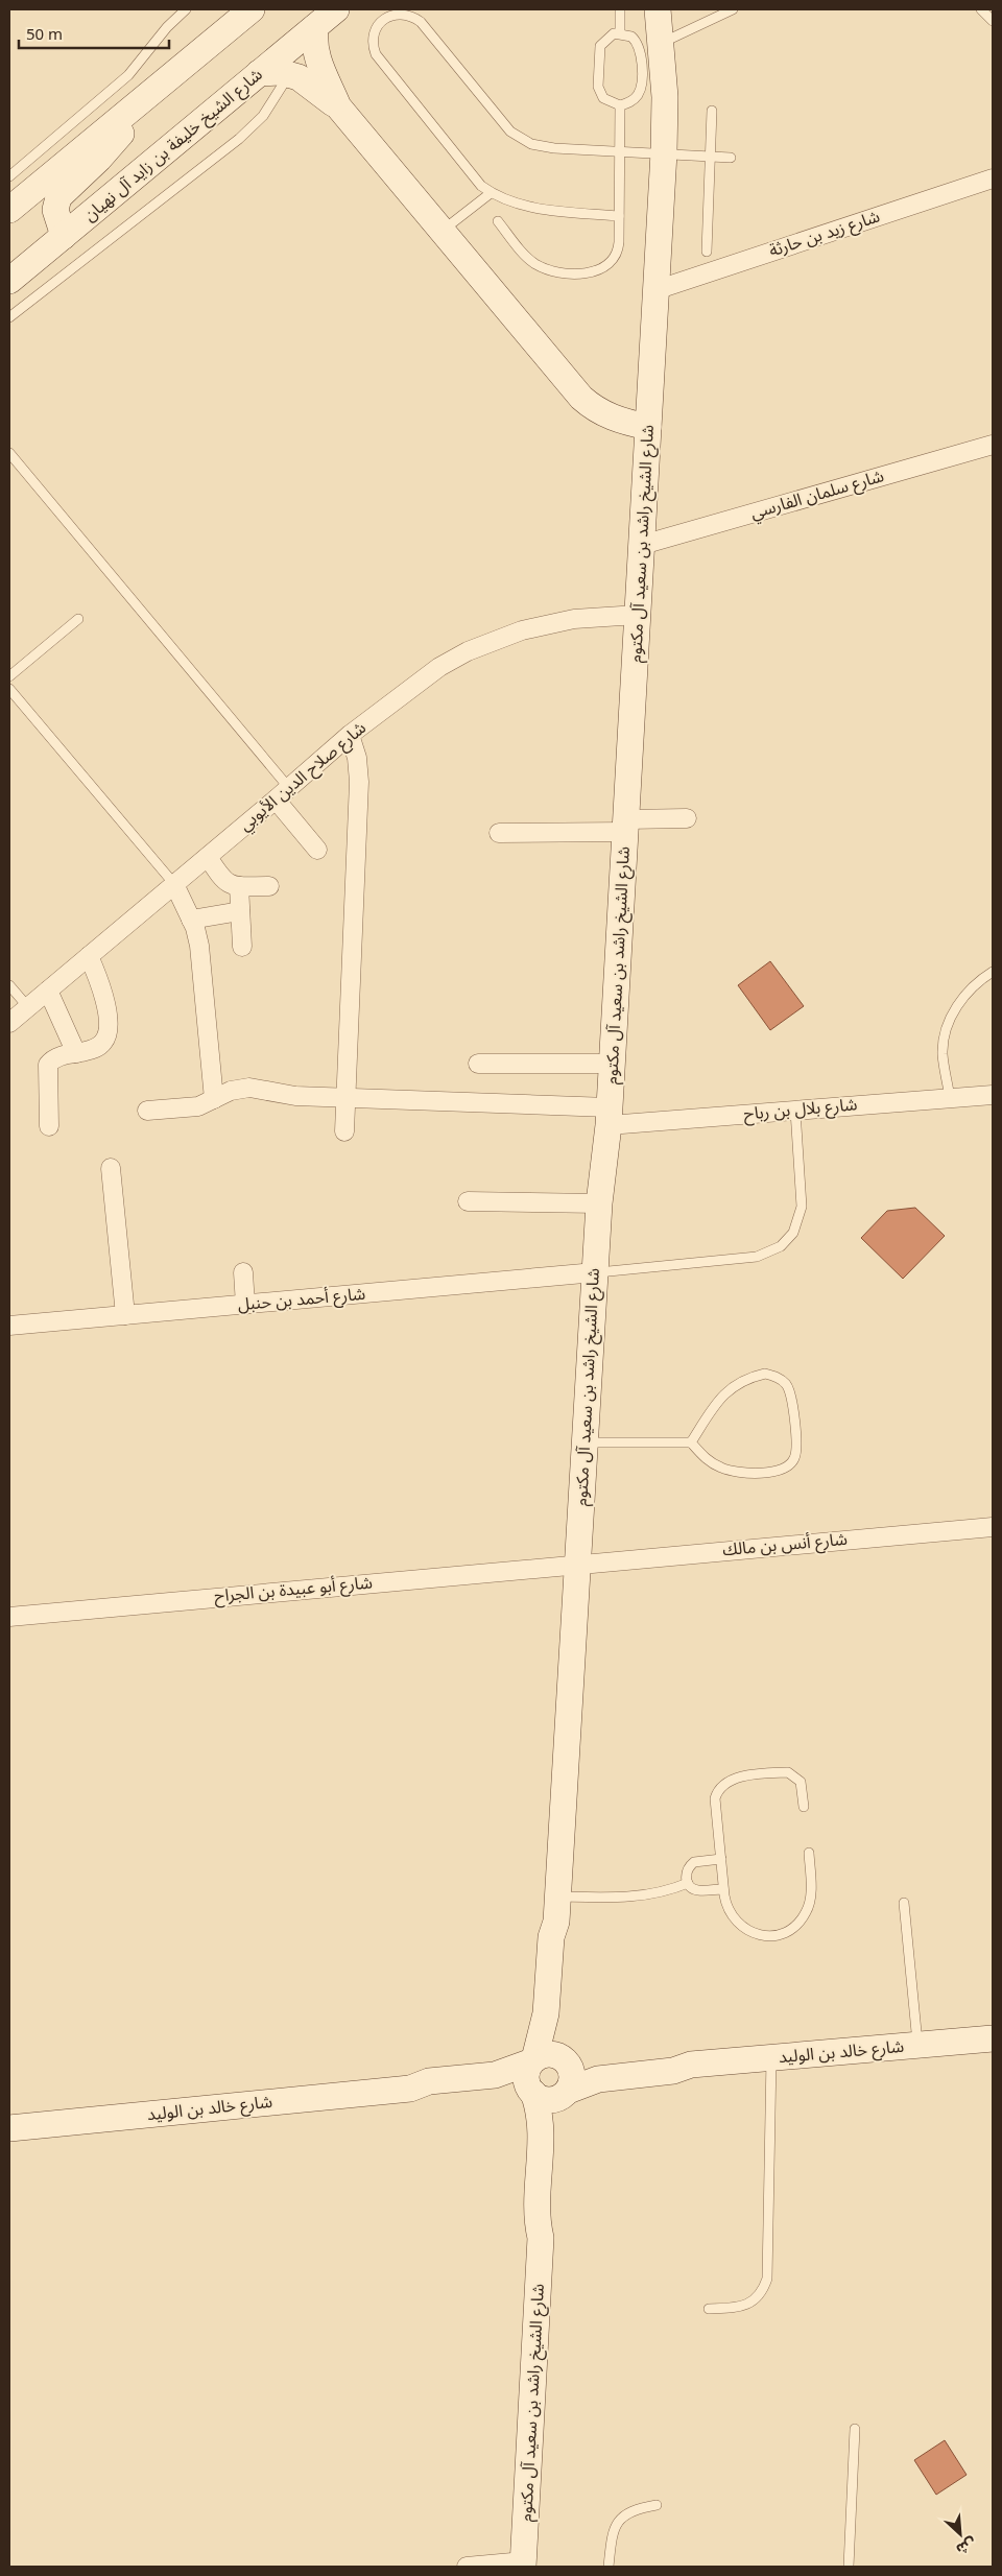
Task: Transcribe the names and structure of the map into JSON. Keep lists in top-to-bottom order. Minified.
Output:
{"streets":{"street":["شارع الشيخ خليفة بن زايد آل نهيان","شارع زيد بن حارثة","شارع سلمان الفارسي","شارع الشيخ راشد بن سعيد آل مكتوم","شارع صلاح الدين الأيوبي","شارع بلال بن رباح","شارع أحمد بن حنبل","شارع أنس بن مالك","شارع أبو عبيدة بن الجراح","شارع خالد بن الوليد"]},"crossings":[["شارع زيد بن حارثة","شارع الشيخ راشد بن سعيد آل مكتوم"],["شارع سلمان الفارسي","شارع الشيخ راشد بن سعيد آل مكتوم"],["شارع الشيخ راشد بن سعيد آل مكتوم","شارع صلاح الدين الأيوبي"],["شارع الشيخ راشد بن سعيد آل مكتوم","شارع بلال بن رباح"],["شارع الشيخ راشد بن سعيد آل مكتوم","شارع أحمد بن حنبل"],["شارع الشيخ راشد بن سعيد آل مكتوم","شارع أنس بن مالك"],["شارع الشيخ راشد بن سعيد آل مكتوم","شارع أبو عبيدة بن الجراح"],["شارع الشيخ راشد بن سعيد آل مكتوم","شارع خالد بن الوليد"],["شارع أنس بن مالك","شارع أبو عبيدة بن الجراح"]],"scale_bar":"50 m","north":"bottom right"}
